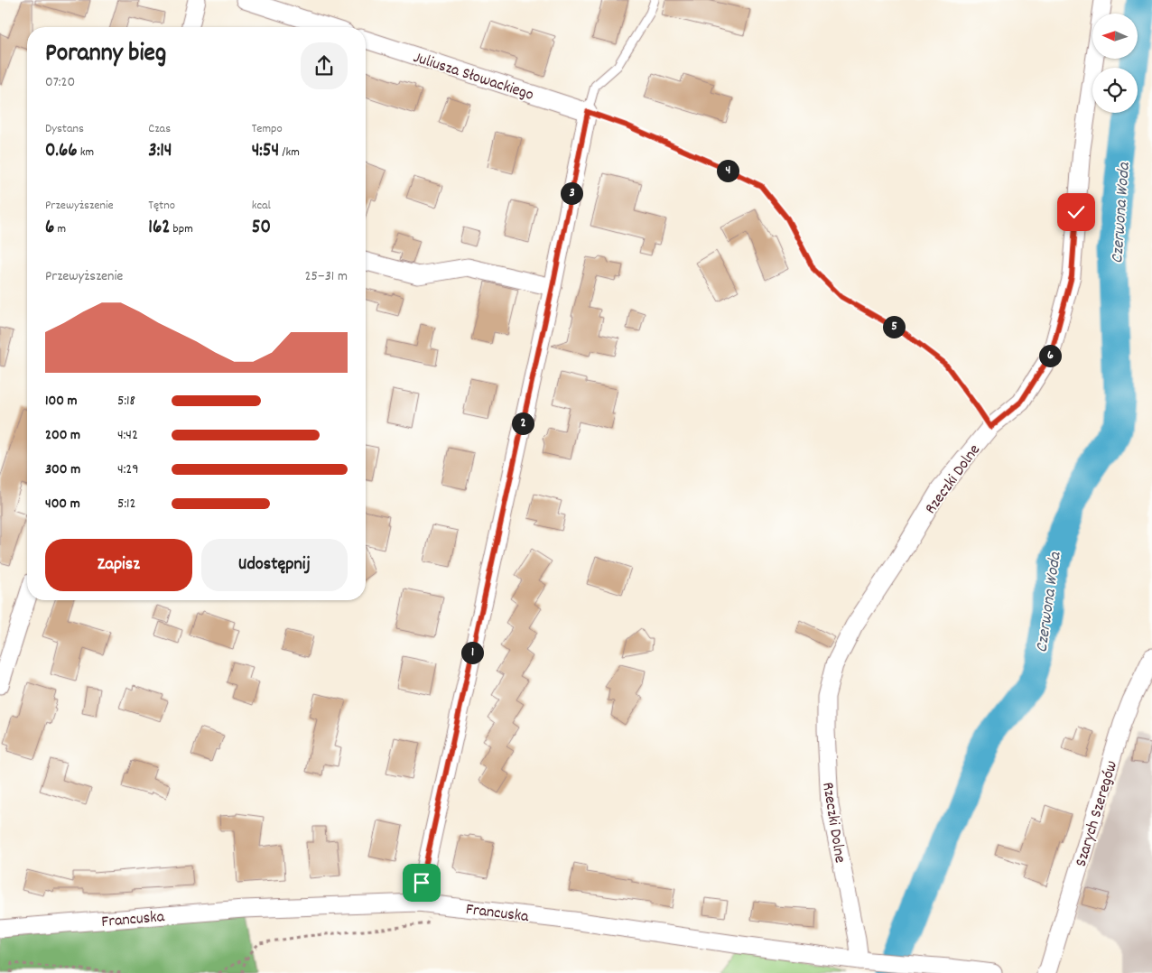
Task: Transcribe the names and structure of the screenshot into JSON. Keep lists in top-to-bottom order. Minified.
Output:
{"streets":{"street":["Juliusza Słowackiego","Rzeczki Dolne","Szarych Szeregów","Francuska"]},"crossings":[["Rzeczki Dolne","Francuska"]],"water":["Czerwona Woda"],"north":"left","page":{"heading":["Poranny bieg","07:20"],"stats":[["Dystans","0.66 km"],["Czas","3:14"],["Tempo","4:54 /km"],["Przewyższenie","6 m"],["Tętno","162 bpm"],["kcal","50"]],"pins":["4","3","5","6","2","1"],"chart":["Przewyższenie","25–31 m"],"list":[{"name":"100 m","note":"5:18"},{"name":"200 m","note":"4:42"},{"name":"300 m","note":"4:29"},{"name":"400 m","note":"5:12"}],"buttons":["Zapisz","Udostępnij"]}}
